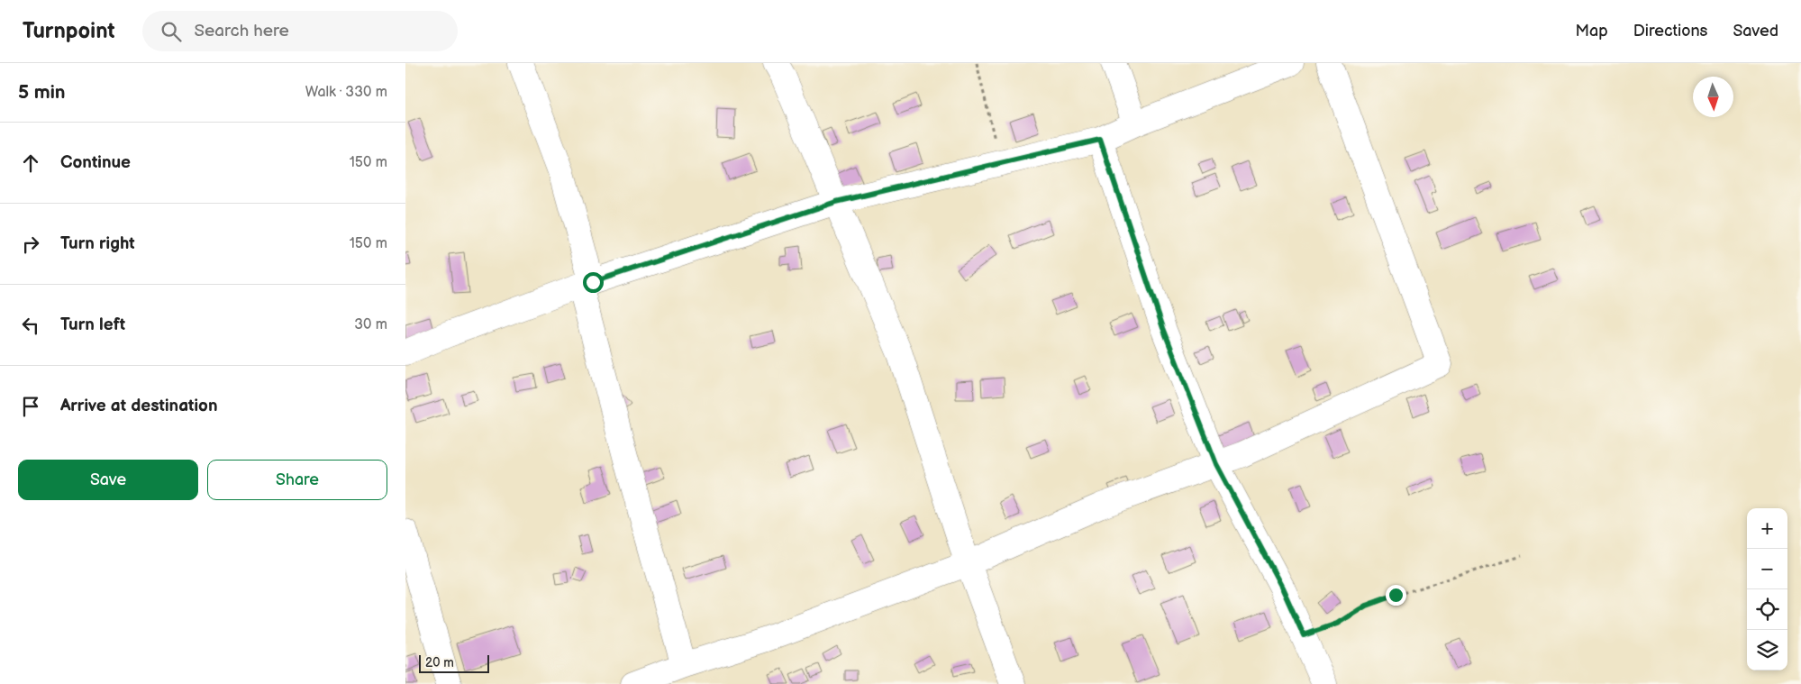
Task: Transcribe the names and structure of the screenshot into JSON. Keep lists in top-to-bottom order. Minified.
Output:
{"scale_bar":"20 m","north":"bottom","page":{"header":"Turnpoint","search":"Search here","nav":["Map","Directions","Saved"],"heading":["5 min","Walk · 330 m"],"list":[["Continue","150 m"],["Turn right","150 m"],["Turn left","30 m"],"Arrive at destination"],"buttons":["Save","Share"],"map_buttons":["+","−"],"scale":"20 m"}}
